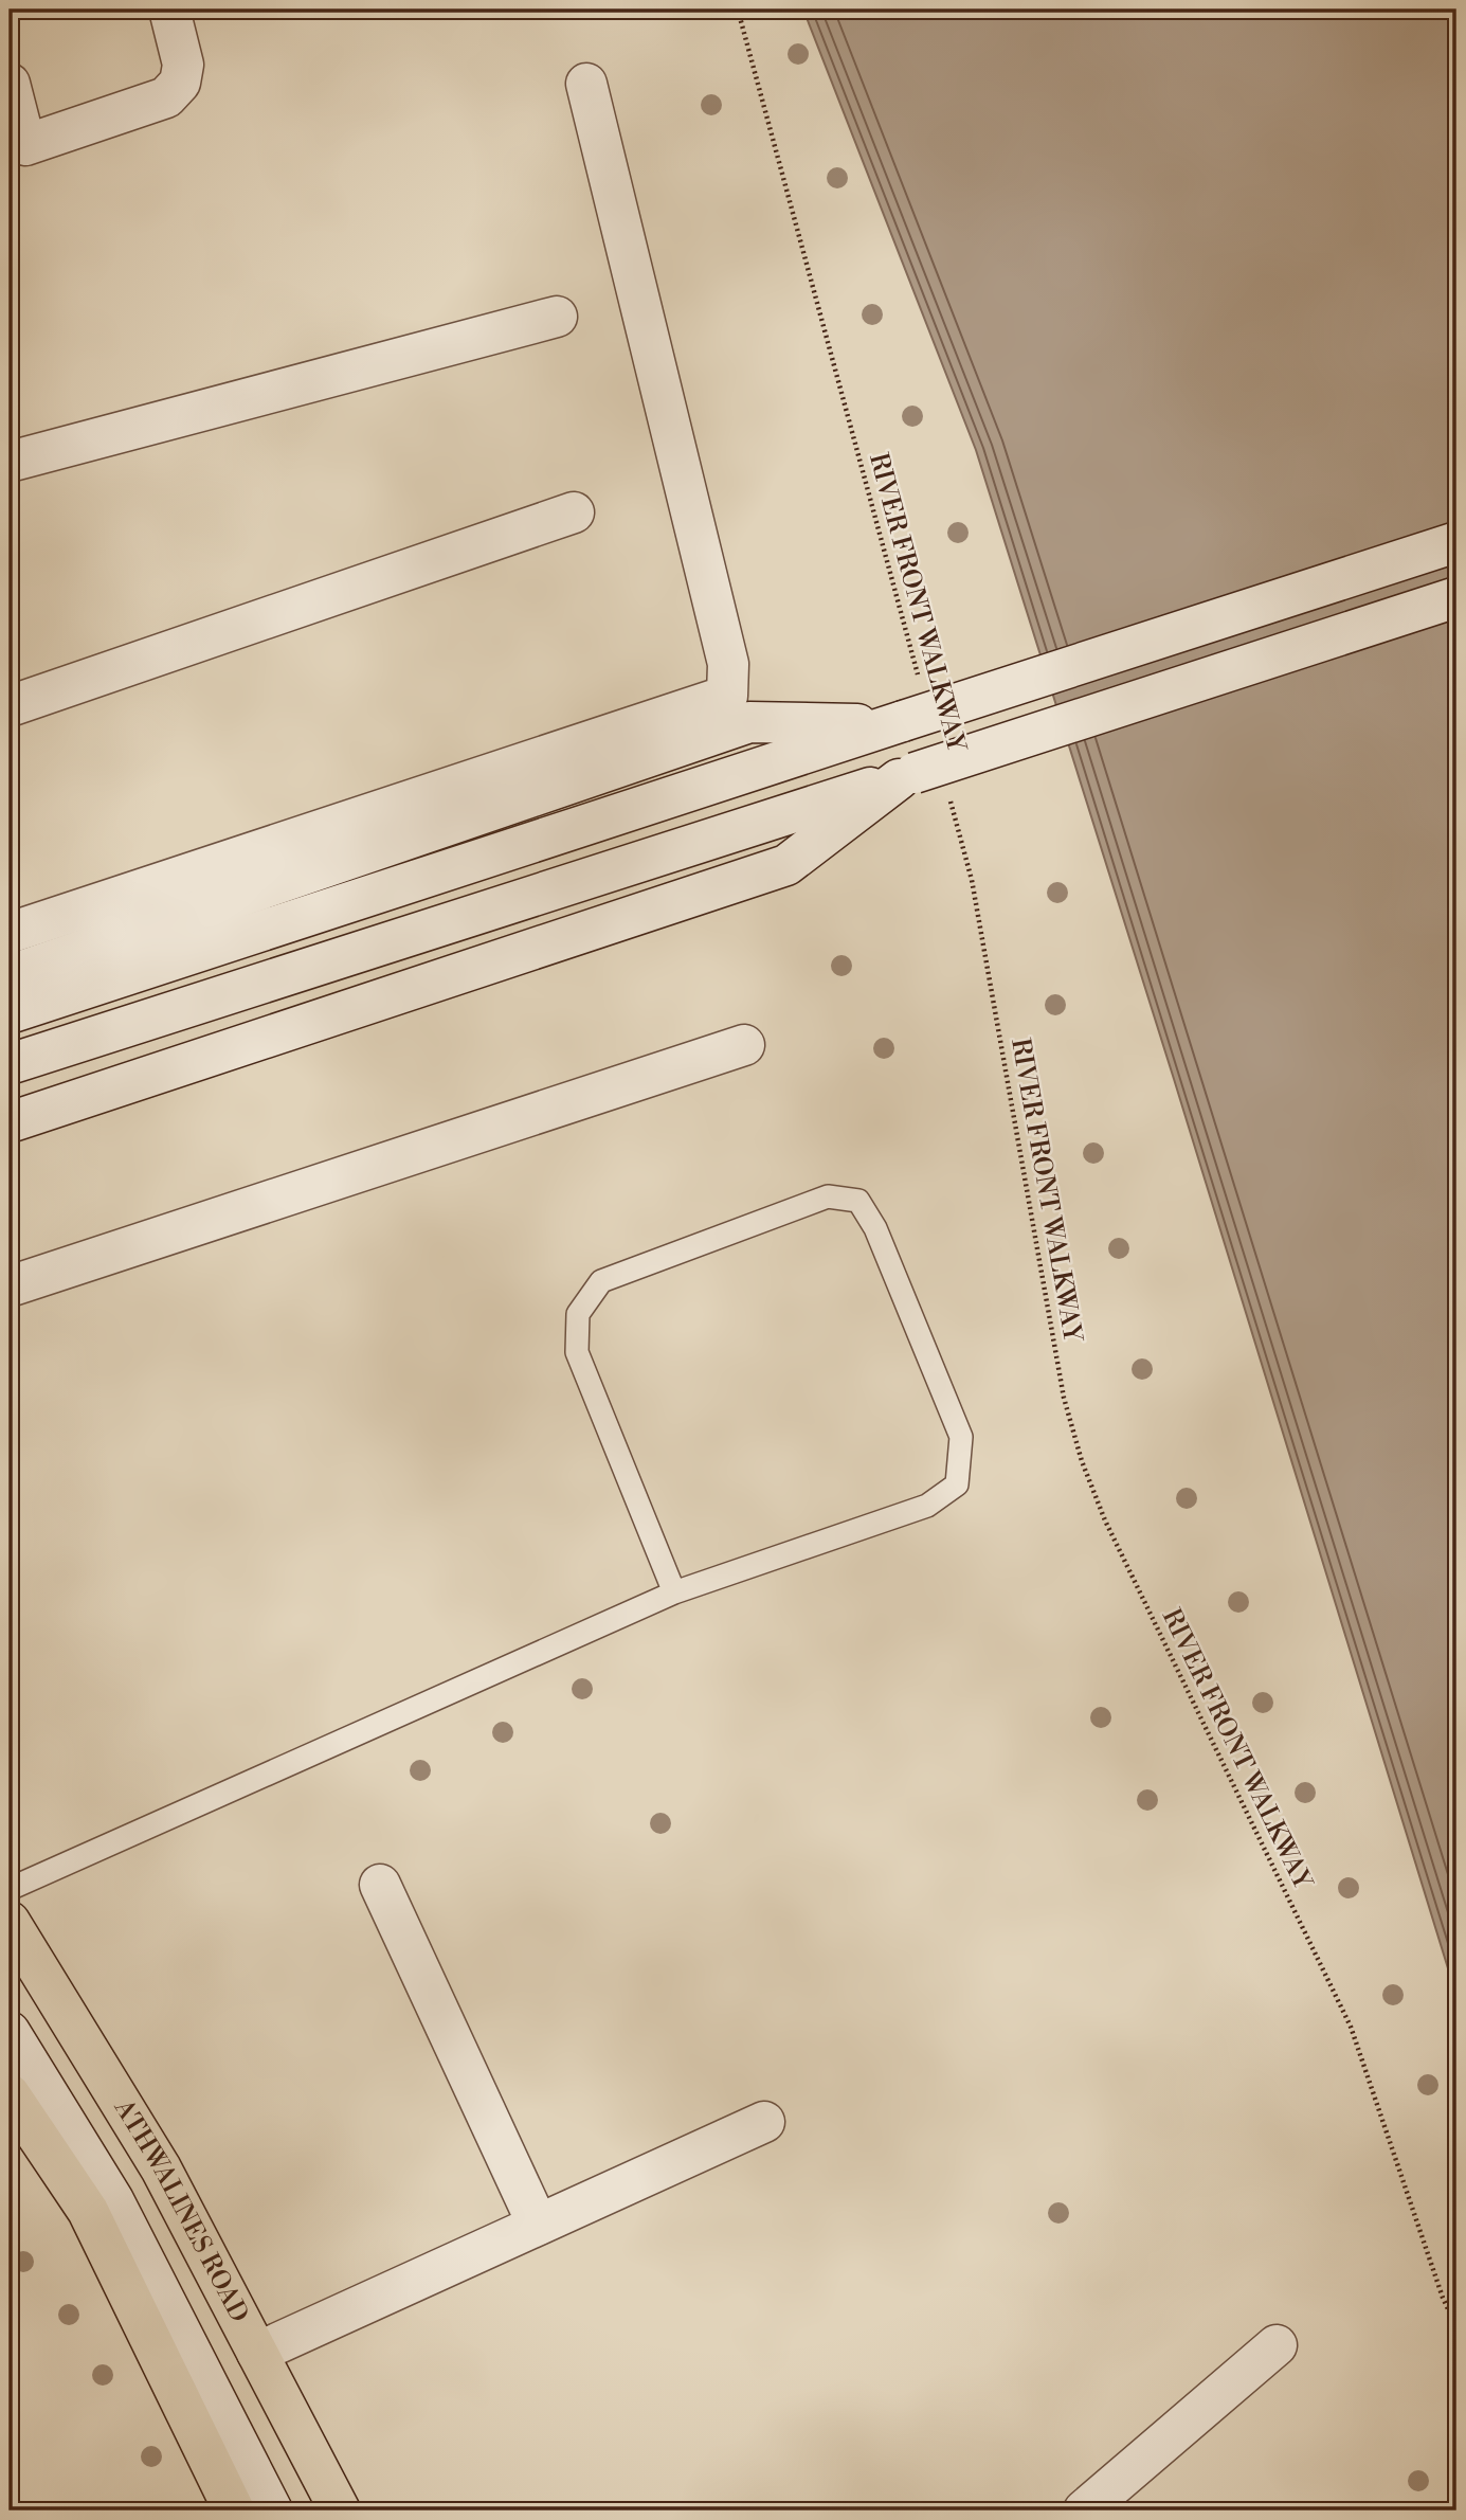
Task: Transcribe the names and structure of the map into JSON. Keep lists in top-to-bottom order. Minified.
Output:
{"streets":{"main road":["ATHWALINES ROAD"],"path":["RIVER FRONT WALKWAY"]}}
